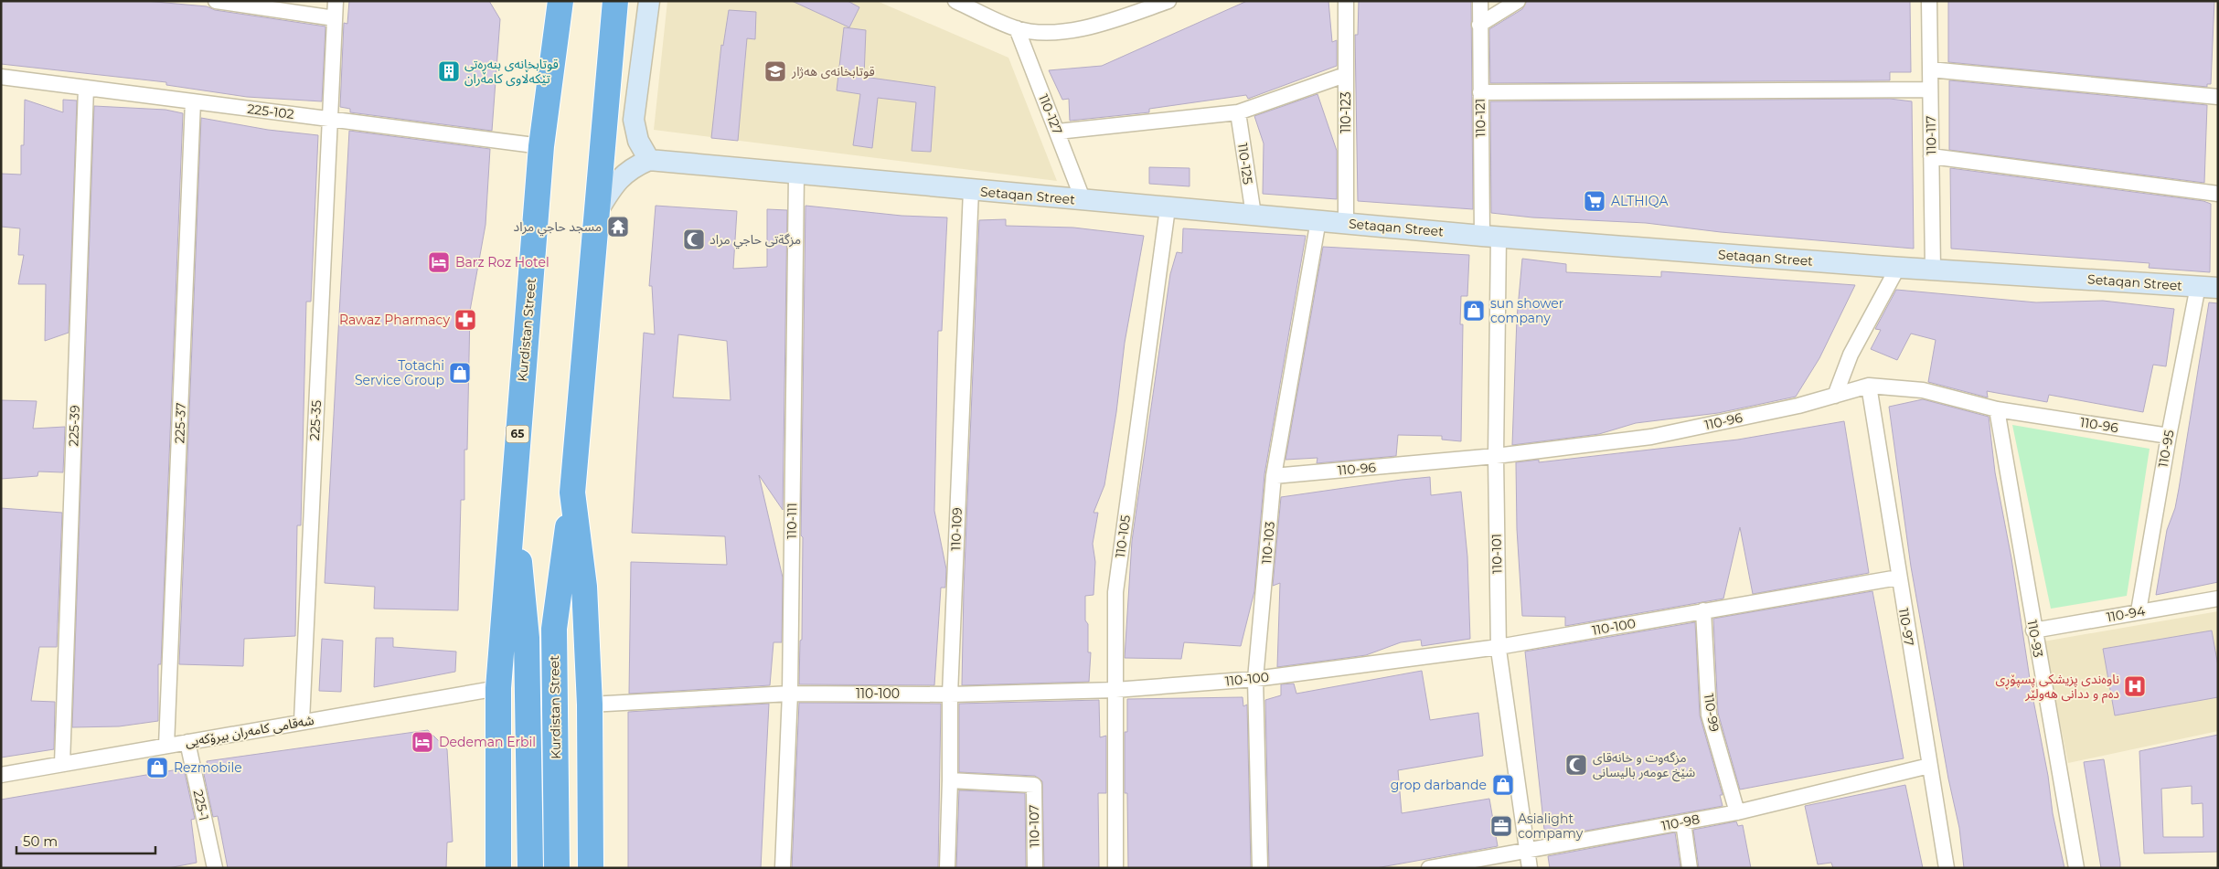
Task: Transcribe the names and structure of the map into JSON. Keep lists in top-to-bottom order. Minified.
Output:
{"streets":{"highway":["Kurdistan Street","65"],"main road":["Setaqan Street"],"street":["225-102","110-123","110-127","110-121","110-117","110-125","225-35","110-96","225-37","225-39","110-95","110-111","110-109","110-105","110-103","110-101","110-94","110-100","110-97","110-93","110-99","شه‌قامی كامەران بیرۆكەیی","225-1","110-98","110-107"]},"crossings":[["225-102","Kurdistan Street"],["225-102","225-35"],["225-102","225-37"],["225-102","225-39"],["110-123","Setaqan Street"],["110-127","Setaqan Street"],["110-121","Setaqan Street"],["110-121","110-101"],["110-117","Setaqan Street"],["110-125","Setaqan Street"],["Setaqan Street","110-95"],["Setaqan Street","110-111"],["Setaqan Street","110-109"],["Setaqan Street","110-105"],["Setaqan Street","110-103"],["Setaqan Street","110-101"],["Kurdistan Street","110-100"],["Kurdistan Street","شه‌قامی كامەران بیرۆكەیی"],["225-35","شه‌قامی كامەران بیرۆكەیی"],["110-96","110-95"],["110-96","110-103"],["110-96","110-101"],["110-96","110-97"],["110-96","110-93"],["225-37","شه‌قامی كامەران بیرۆكەیی"],["225-39","شه‌قامی كامەران بیرۆكەیی"],["110-95","110-94"],["110-111","110-100"],["110-109","110-100"],["110-109","110-107"],["110-105","110-100"],["110-103","110-100"],["110-101","110-100"],["110-101","110-98"],["110-94","110-93"],["110-100","110-97"],["110-100","110-99"],["110-97","110-98"],["110-99","110-98"],["شه‌قامی كامەران بیرۆكەیی","225-1"]],"places":{"building":["قوتابخانەی بنەڕەتی تێکەڵاوی کامەران"],"school or university":["قوتابخانەی هەژار"],"supermarket":["ALTHIQA"],"temple":["مسجد حاجي مراد"],"mosque":["مزگةتی حاجي مراد","مزگەوت و خانەقای شێخ عومەر بالیسانی"],"hotel":["Barz Roz Hotel","Dedeman Erbil"],"shop":["sun shower company","Totachi Service Group","Rezmobile","grop darbande"],"pharmacy":["Rawaz Pharmacy"],"hospital":["ناوەندی پزیشکی پسپۆڕی دەم و ددانی هەولێر"],"office":["Asialight compamy"]},"scale_bar":"50 m"}
